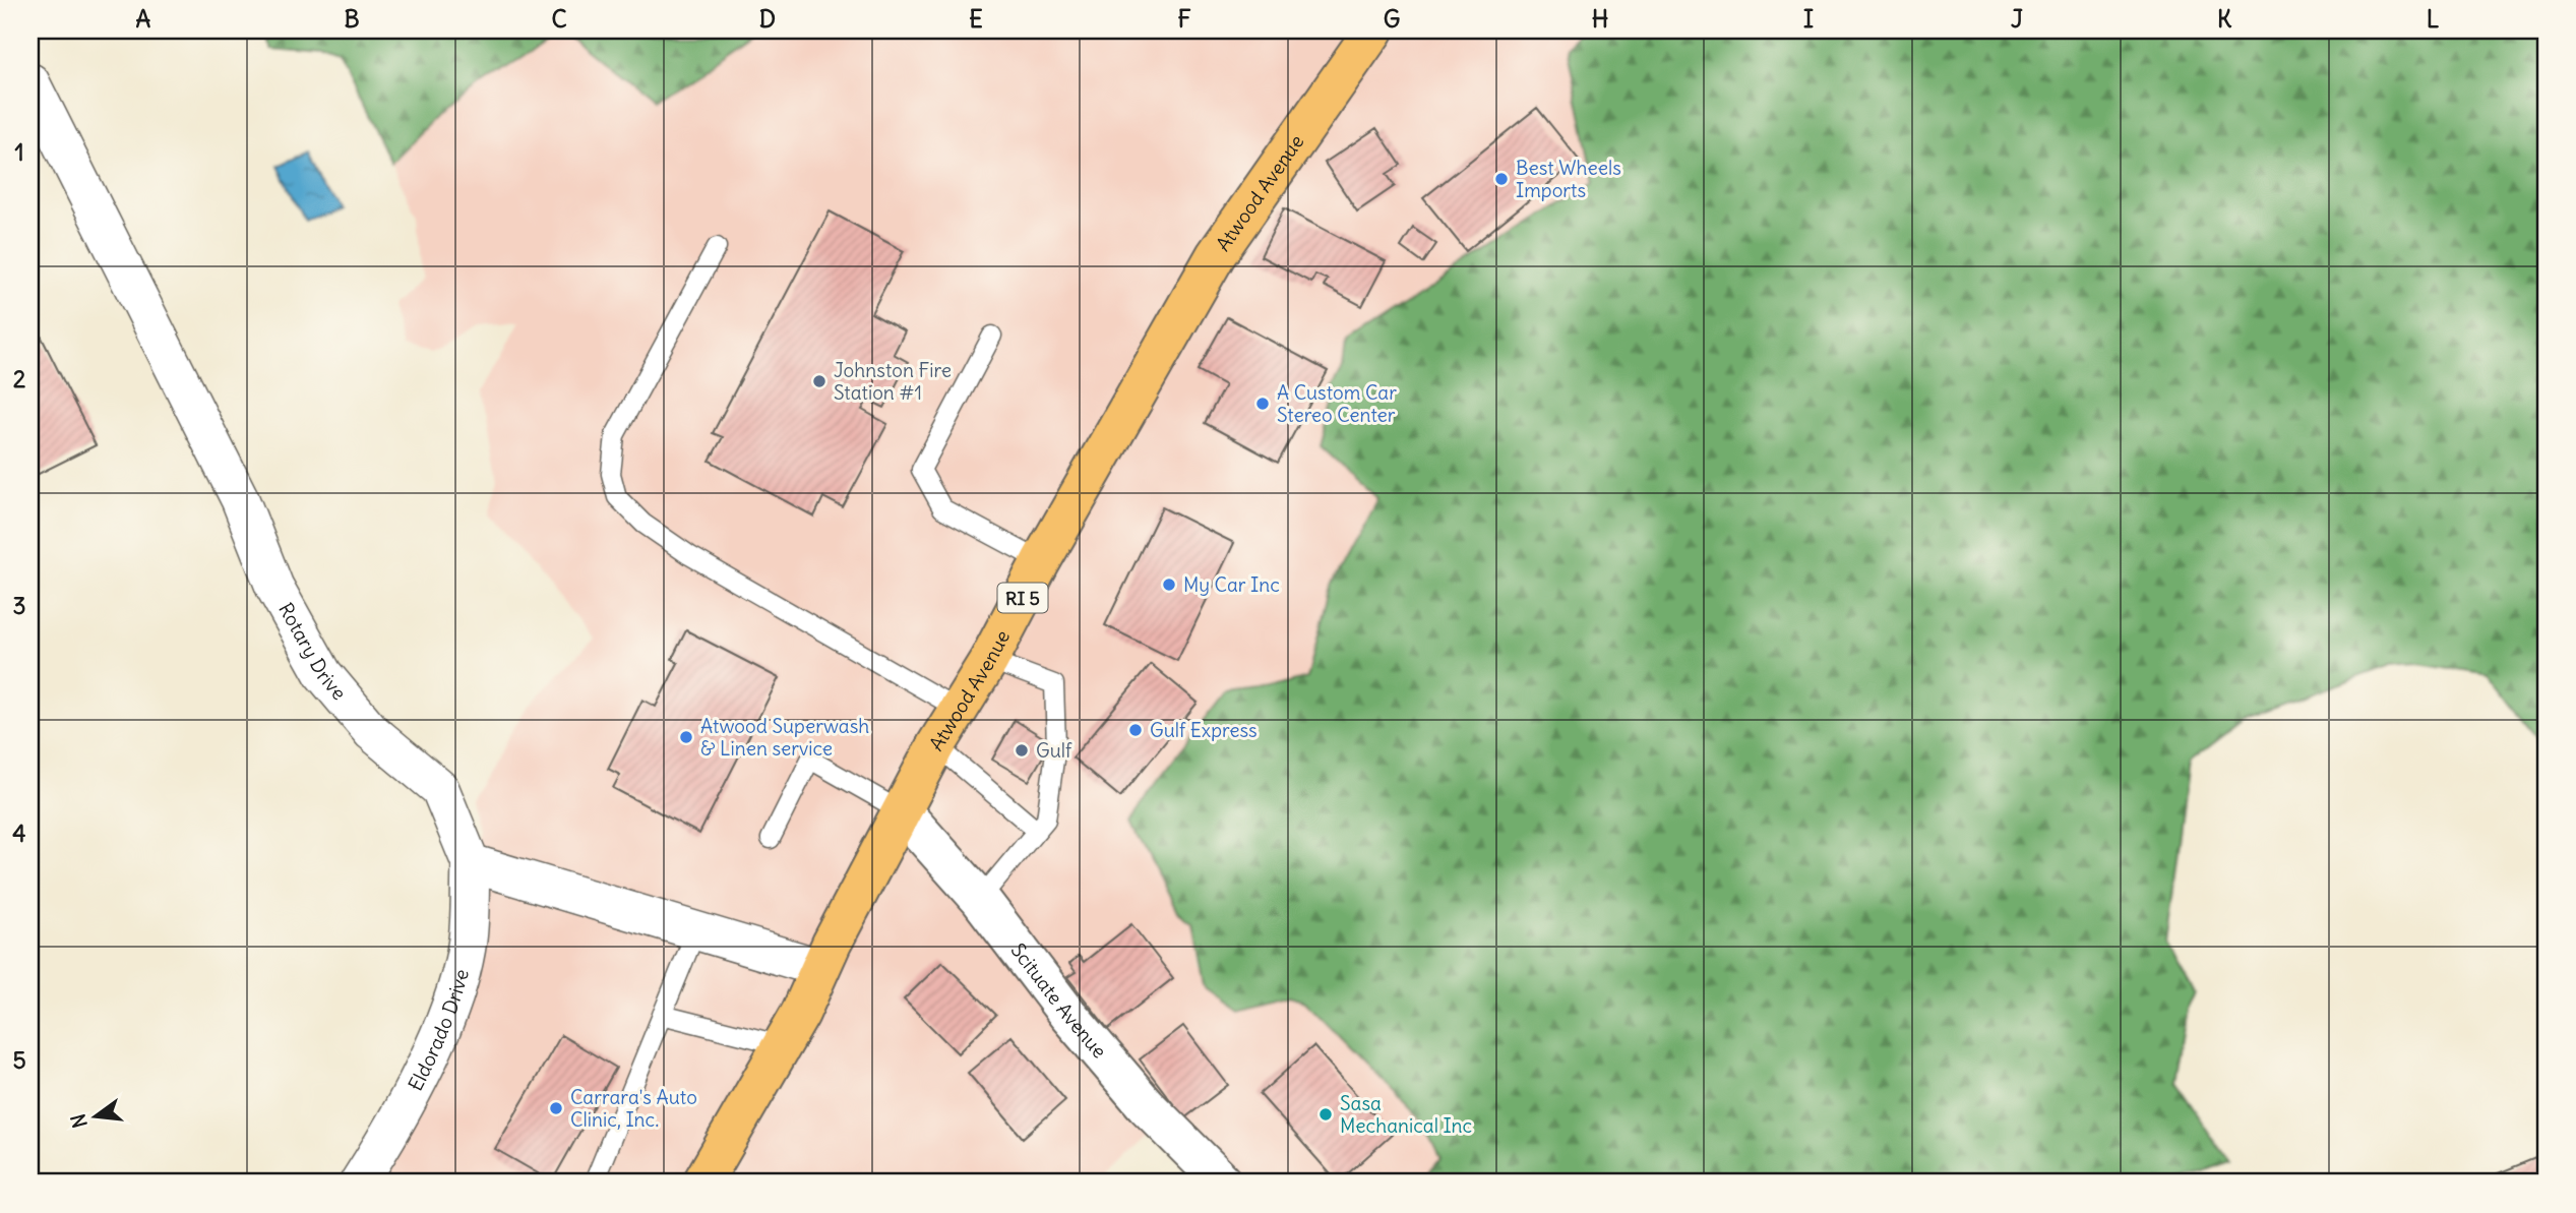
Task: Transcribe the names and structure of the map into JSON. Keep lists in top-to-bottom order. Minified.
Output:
{"streets":{"main road":["Atwood Avenue","RI 5"],"street":["Rotary Drive","Scituate Avenue","Eldorado Drive"]},"crossings":[["Atwood Avenue","Scituate Avenue"],["Rotary Drive","Eldorado Drive"]],"places":["Best Wheels Imports","Johnston Fire Station #1","A Custom Car Stereo Center","My Car Inc","Gulf Express","Atwood Superwash & Linen service","Gulf","Carrara's Auto Clinic, Inc.","Sasa Mechanical Inc"],"north":"left","grid":{"columns":["A","B","C","D","E","F","G","H","I","J","K","L"],"rows":["1","2","3","4","5"]}}
